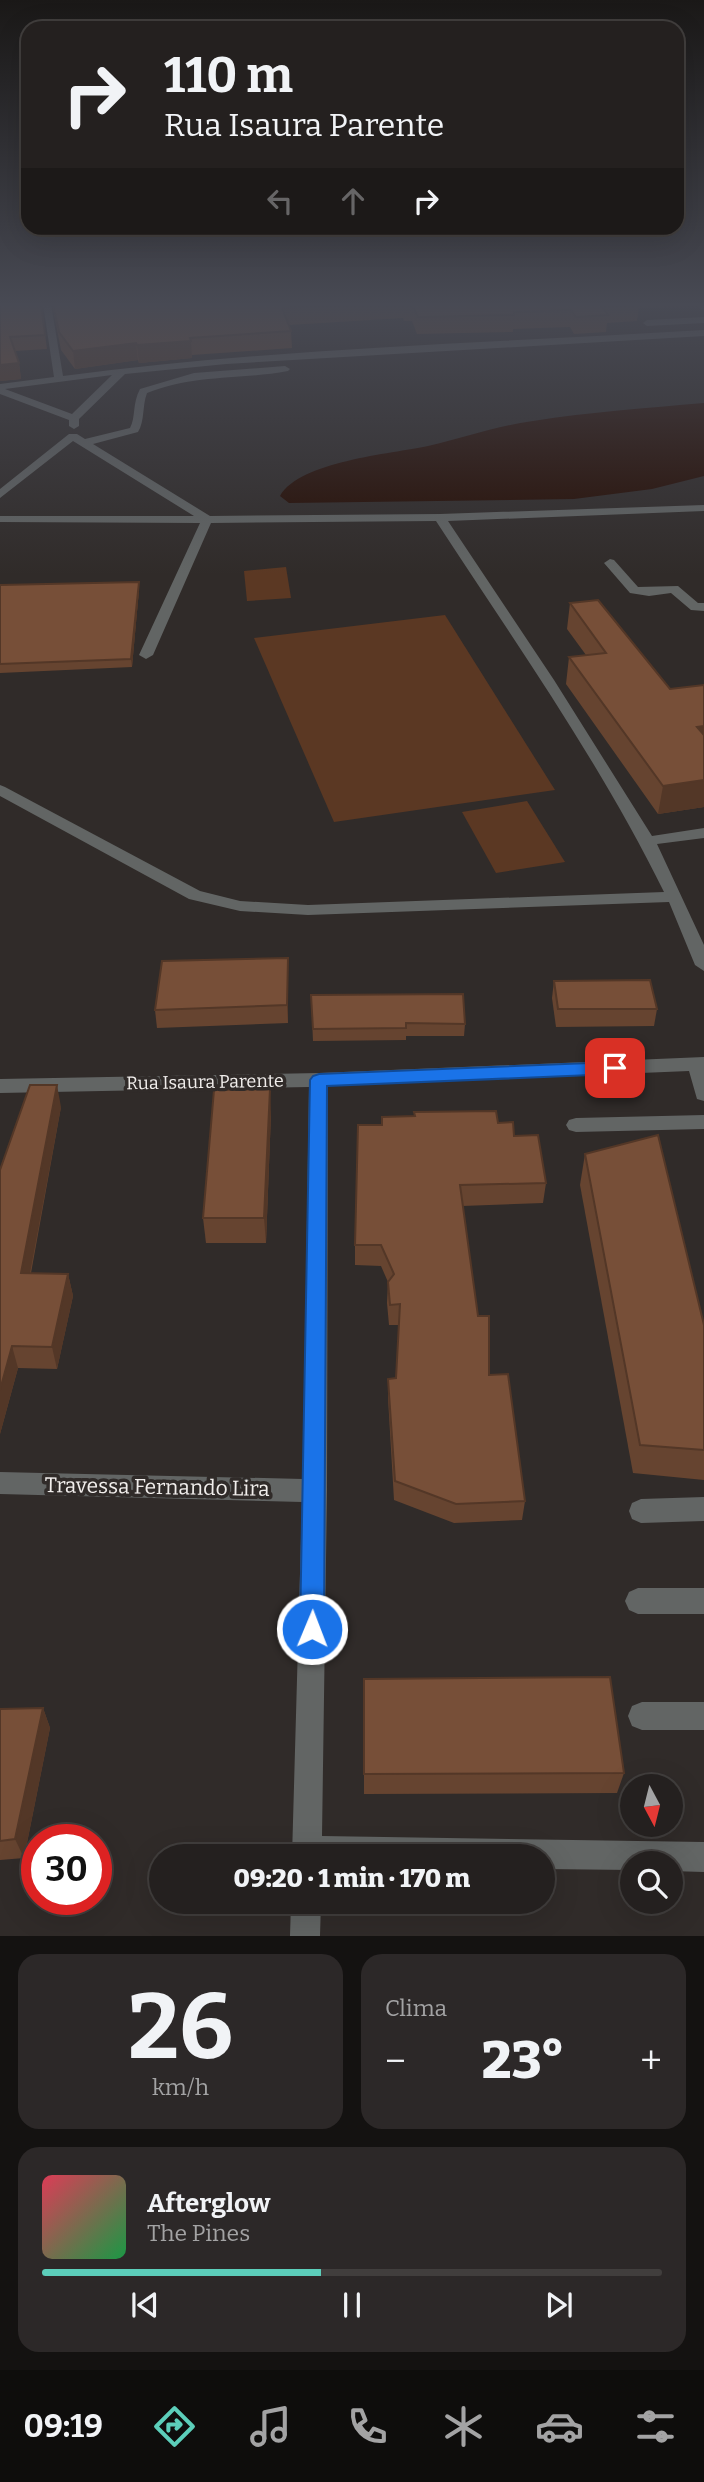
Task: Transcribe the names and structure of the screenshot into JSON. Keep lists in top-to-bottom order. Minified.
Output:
{"streets":{"street":["Rua Isaura Parente","Travessa Fernando Lira"]},"north":"bottom","page":{"turn":["110 m","Rua Isaura Parente"],"limit":"30","trip":"09:20 · 1 min · 170 m","tile":[["26","km/h"],"Clima"],"heat":["−","23°","+"],"song":["Afterglow","The Pines"],"tabs":"09:19"}}
